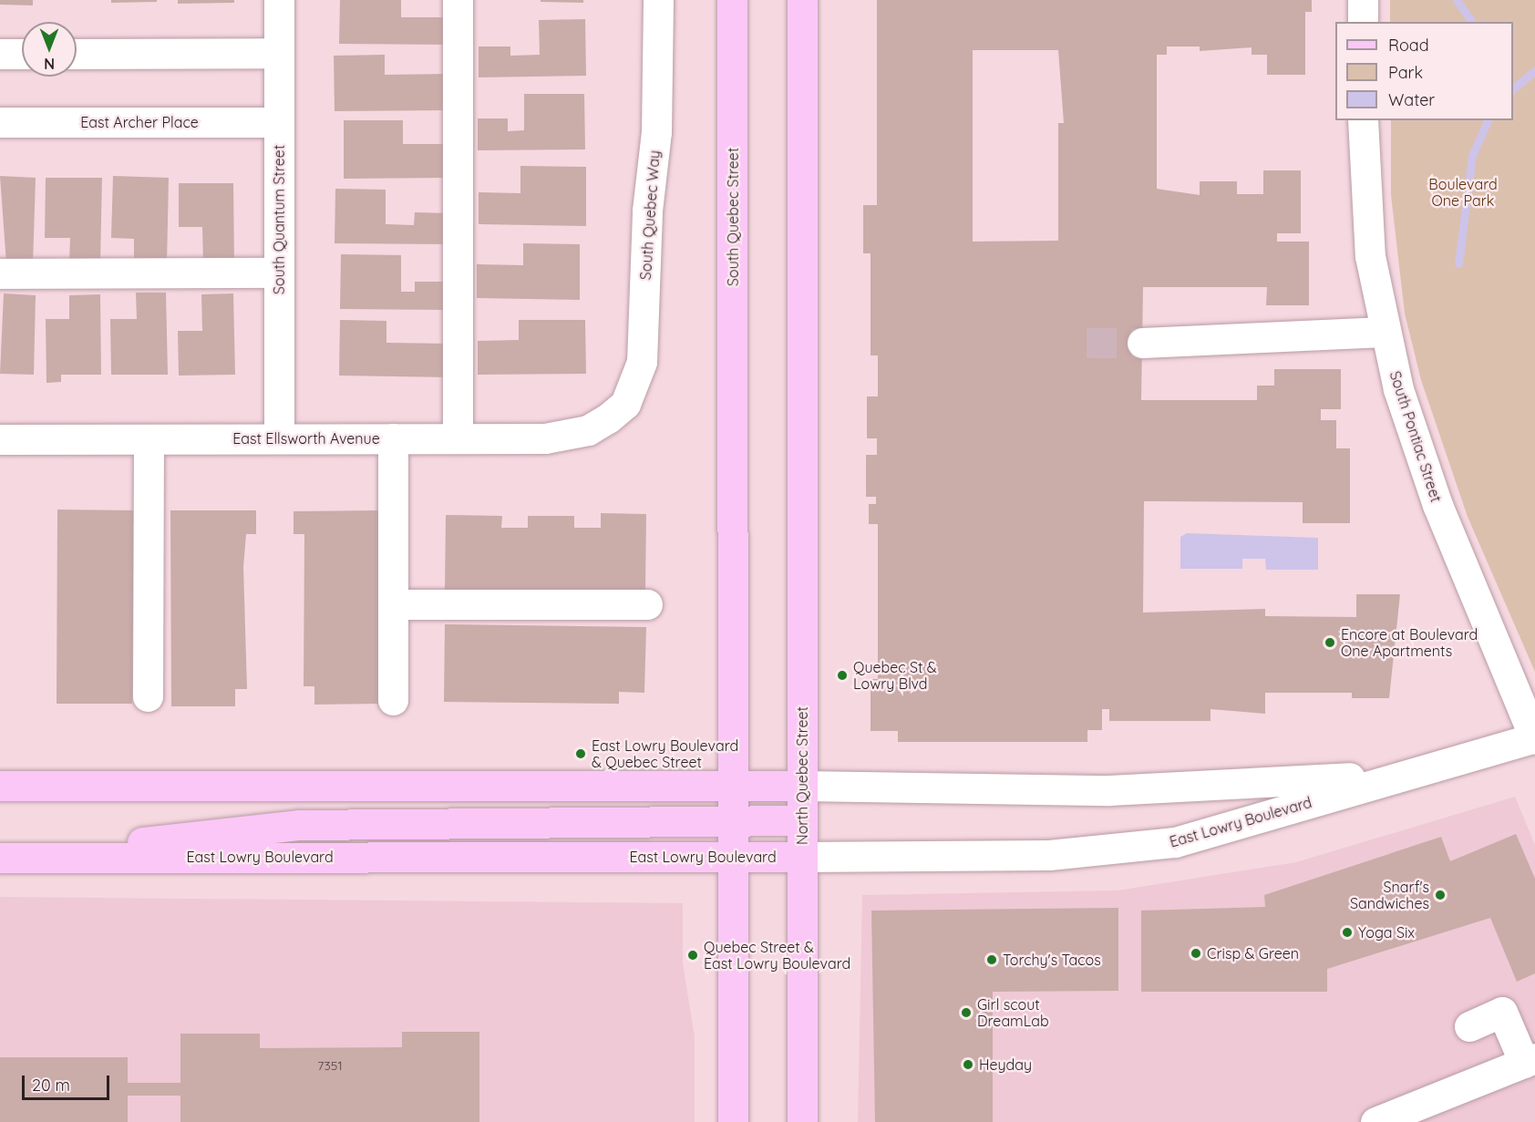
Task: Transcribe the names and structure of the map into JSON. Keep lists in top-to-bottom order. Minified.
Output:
{"streets":{"main road":["South Quebec Street","North Quebec Street","East Lowry Boulevard"],"street":["East Archer Place","South Quebec Way","South Quantum Street","South Pontiac Street","East Ellsworth Avenue"]},"crossings":[["East Archer Place","South Quantum Street"],["South Quebec Way","East Ellsworth Avenue"],["South Quebec Street","East Lowry Boulevard"],["South Quantum Street","East Ellsworth Avenue"],["South Pontiac Street","East Lowry Boulevard"],["North Quebec Street","East Lowry Boulevard"]],"parks":["Boulevard One Park"],"places":["Encore at Boulevard One Apartments","Quebec St & Lowry Blvd","East Lowry Boulevard & Quebec Street","Snarf's Sandwiches","Yoga Six","Crisp & Green","Quebec Street & East Lowry Boulevard","Torchy's Tacos","Girl scout DreamLab","Heyday"],"house_numbers":["7351"],"legend":["Road","Park","Water"],"scale_bar":"20 m","north":"bottom"}
